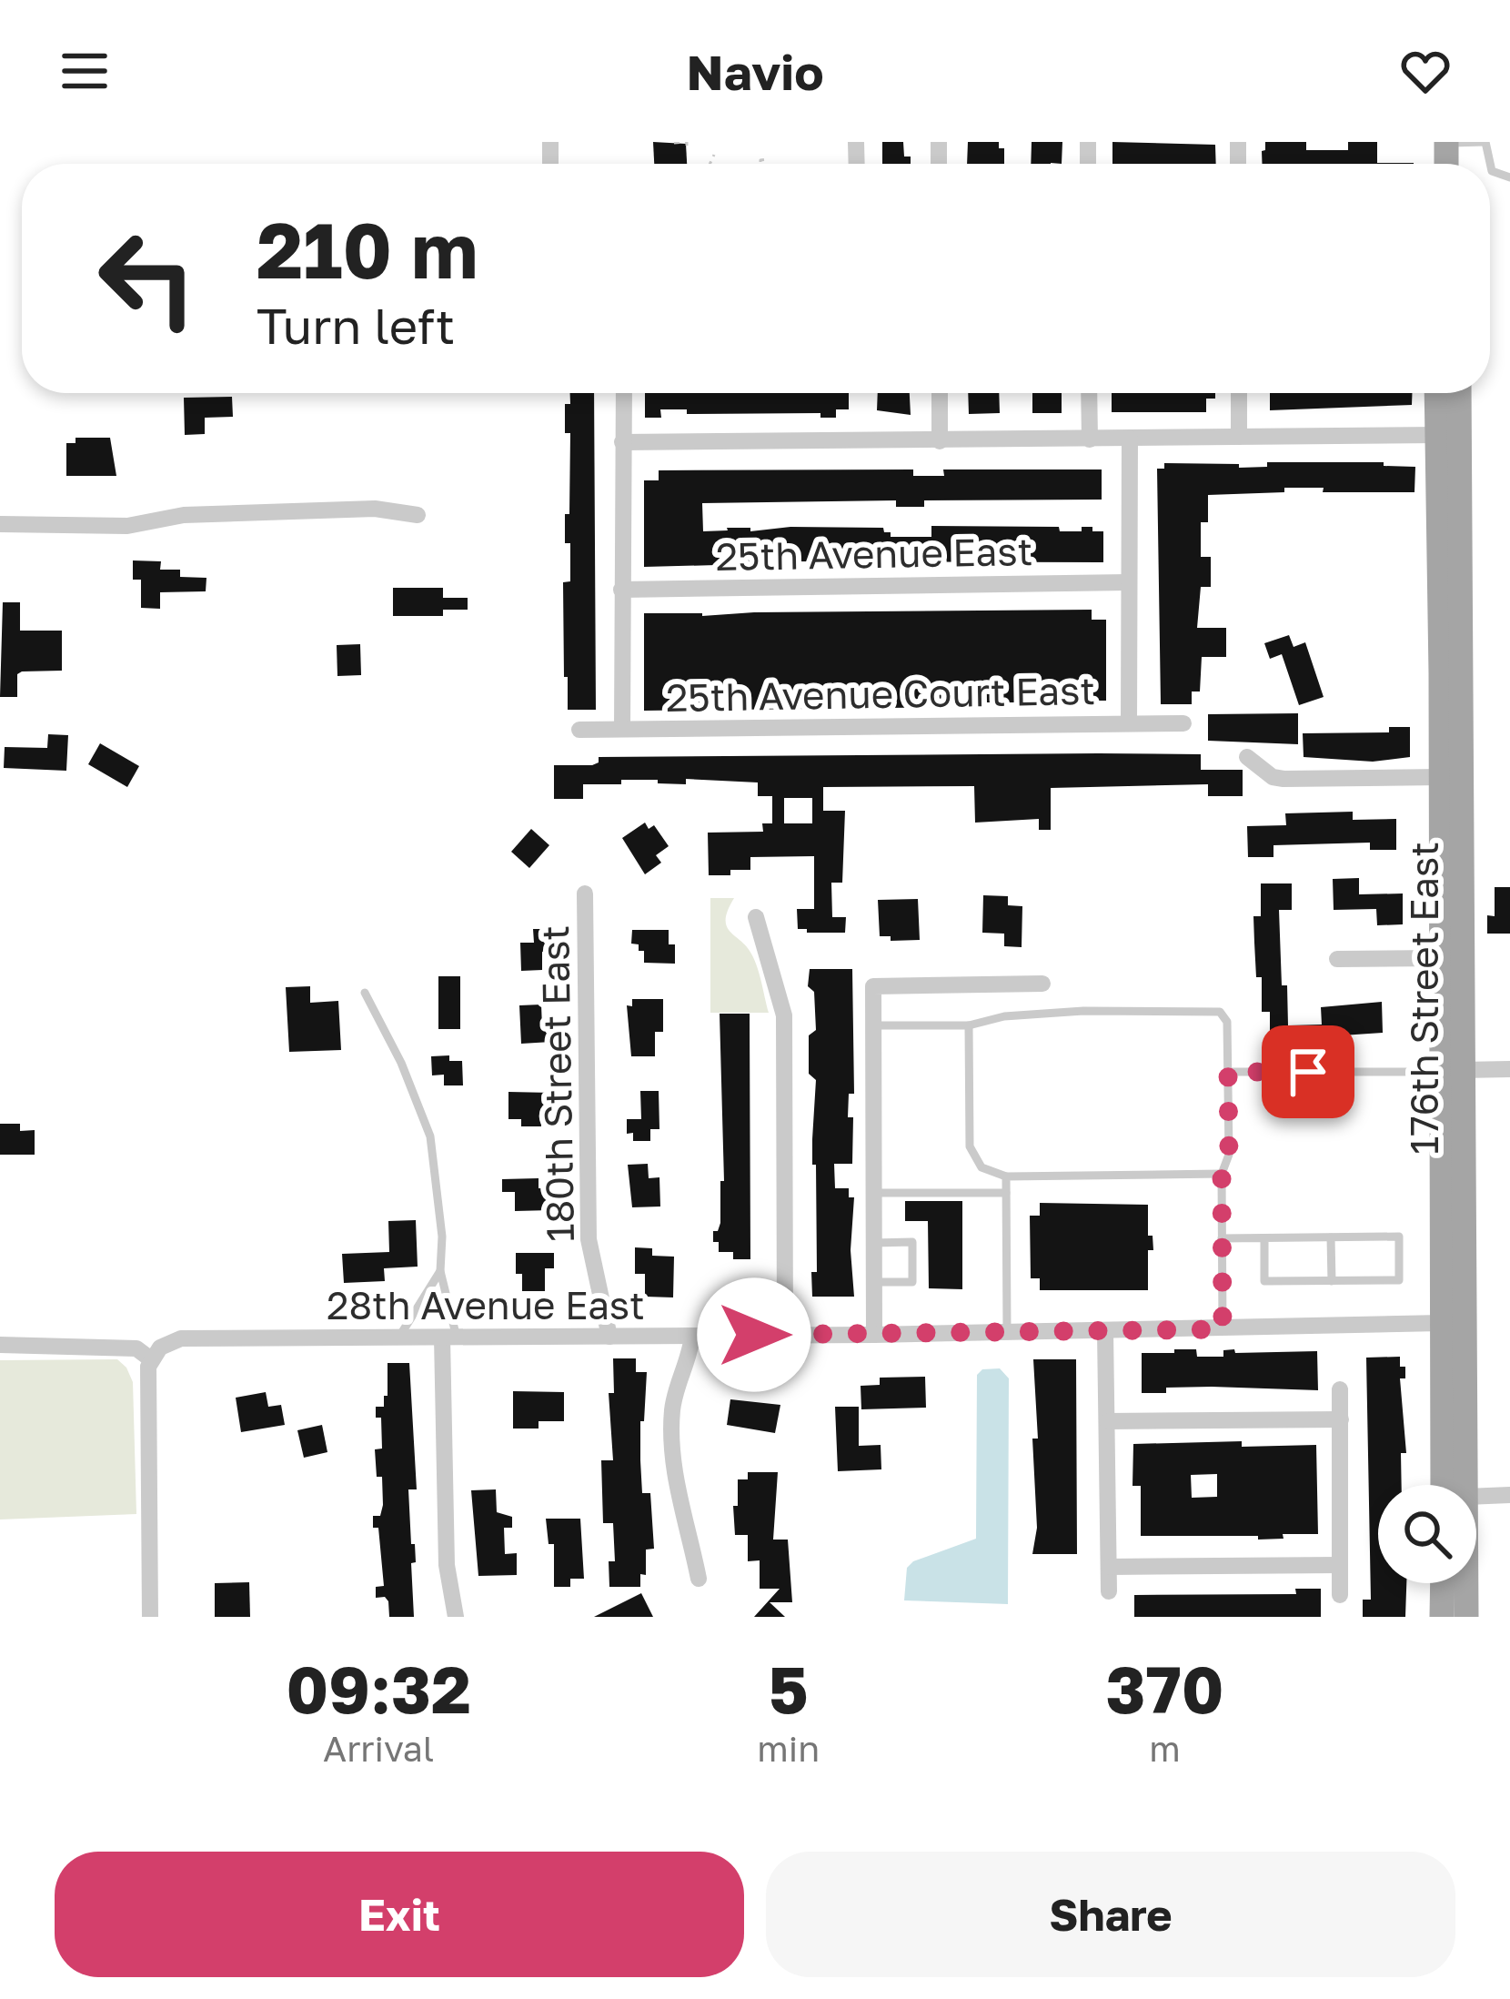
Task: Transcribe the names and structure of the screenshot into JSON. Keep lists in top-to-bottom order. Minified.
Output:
{"streets":{"main road":["176th Street East"],"street":["25th Avenue East","25th Avenue Court East","180th Street East","28th Avenue East"]},"crossings":[["176th Street East","28th Avenue East"],["180th Street East","28th Avenue East"]],"page":{"header":"Navio","turn":["210 m","Turn left"],"eta":["09:32","Arrival","5","min","370","m"],"buttons":["Exit","Share"]}}
